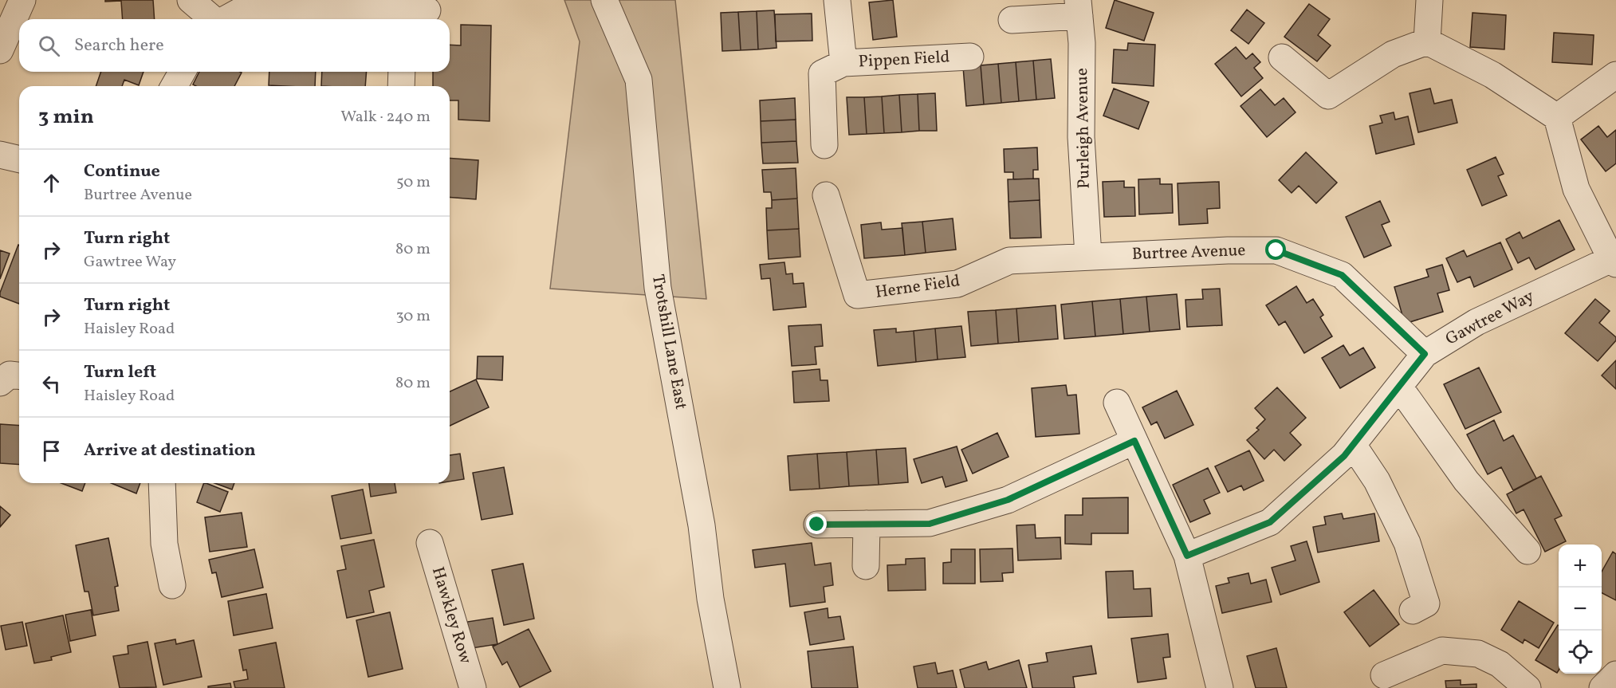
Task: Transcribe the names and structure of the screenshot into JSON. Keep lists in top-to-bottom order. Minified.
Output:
{"streets":{"street":["Pippen Field","Purleigh Avenue","Burtree Avenue","Herne Field","Gawtree Way","Trotshill Lane East","Hawkley Row"]},"crossings":[["Purleigh Avenue","Burtree Avenue"],["Purleigh Avenue","Herne Field"],["Burtree Avenue","Herne Field"],["Burtree Avenue","Gawtree Way"]],"page":{"search":"Search here","heading":["3 min","Walk · 240 m"],"list":[["Continue","Burtree Avenue","50 m"],["Turn right","Gawtree Way","80 m"],["Turn right","Haisley Road","30 m"],["Turn left","Haisley Road","80 m"],"Arrive at destination"],"map_buttons":["+","−"]}}
